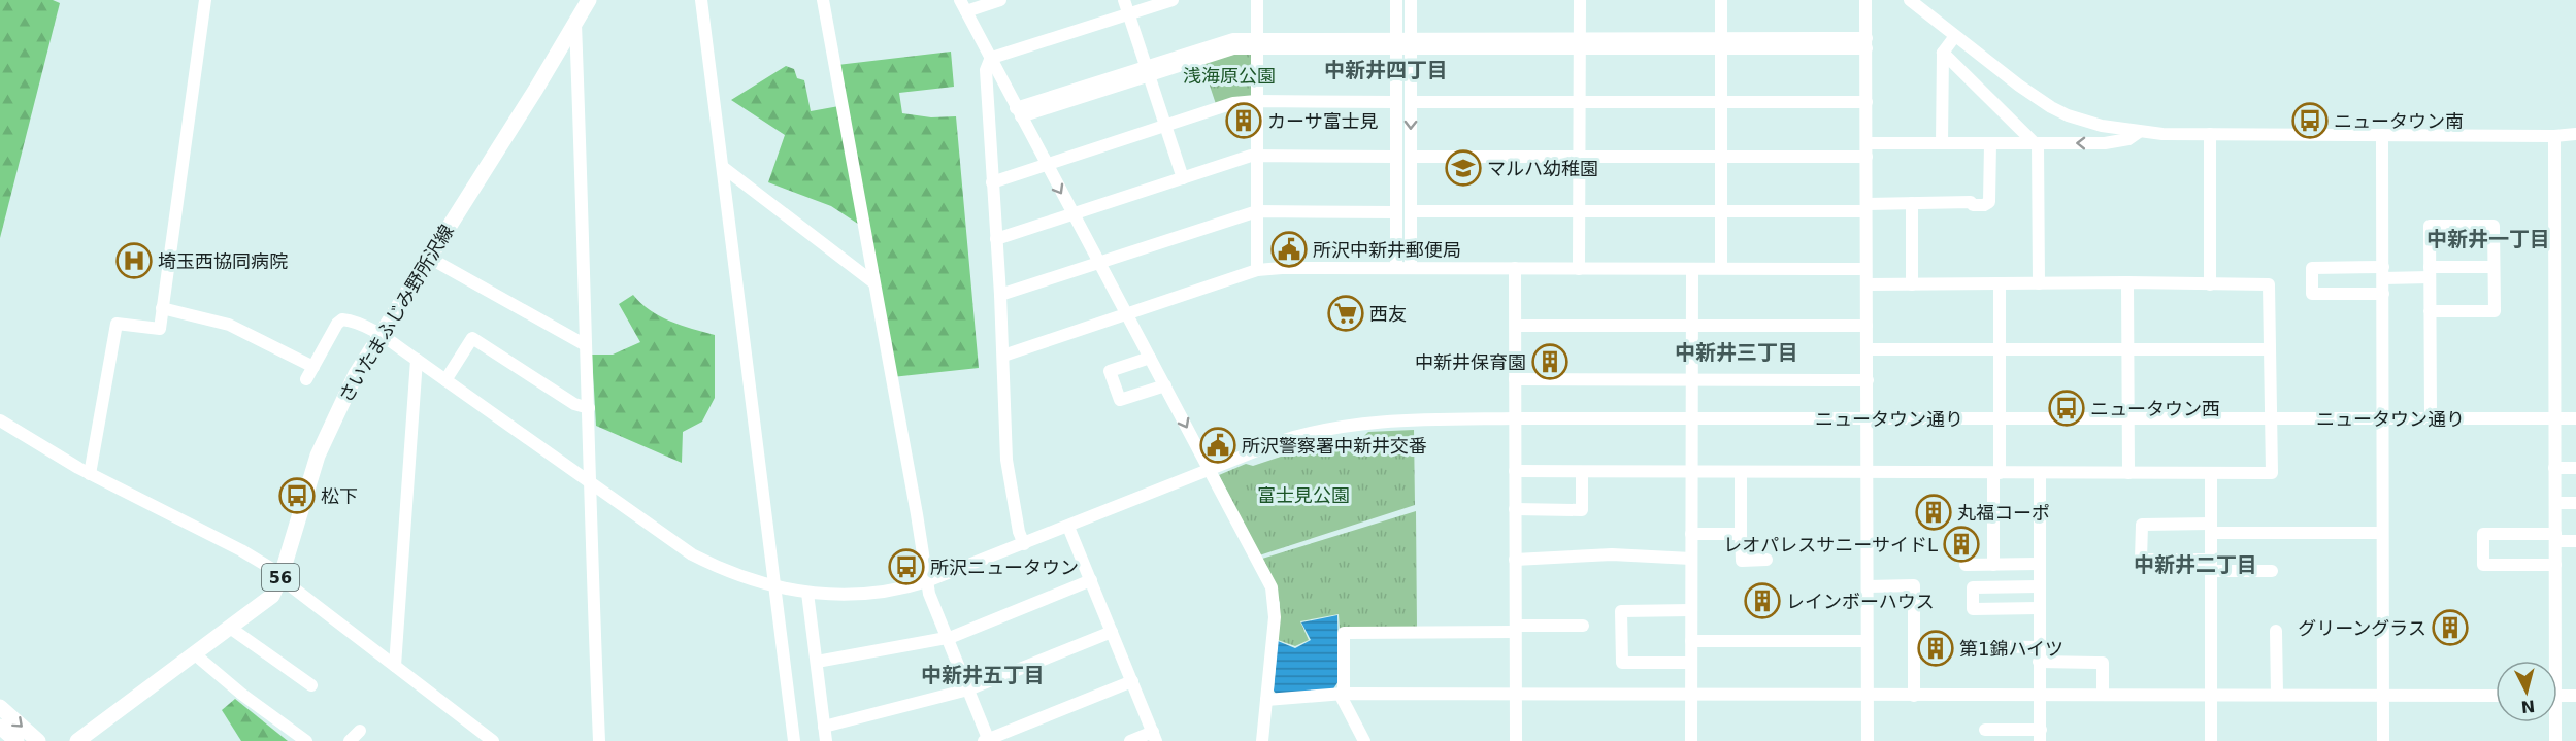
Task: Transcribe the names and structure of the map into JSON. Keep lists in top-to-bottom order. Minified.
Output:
{"streets":{"main road":["さいたまふじみ野所沢線","56"],"street":["ニュータウン通り"]},"crossings":[["さいたまふじみ野所沢線","ニュータウン通り"]],"districts":["中新井四丁目","中新井一丁目","中新井三丁目","中新井二丁目","中新井五丁目"],"parks":["浅海原公園","富士見公園"],"places":{"building":["カーサ富士見","中新井保育園","丸福コーポ","レオパレスサニーサイドL","レインボーハウス","グリーングラス","第1錦ハイツ"],"bus stop":["ニュータウン南","ニュータウン西","松下","所沢ニュータウン"],"school or university":["マルハ幼稚園"],"public building":["所沢中新井郵便局","所沢警察署中新井交番"],"hospital":["埼玉西協同病院"],"supermarket":["西友"]},"north":"bottom"}
